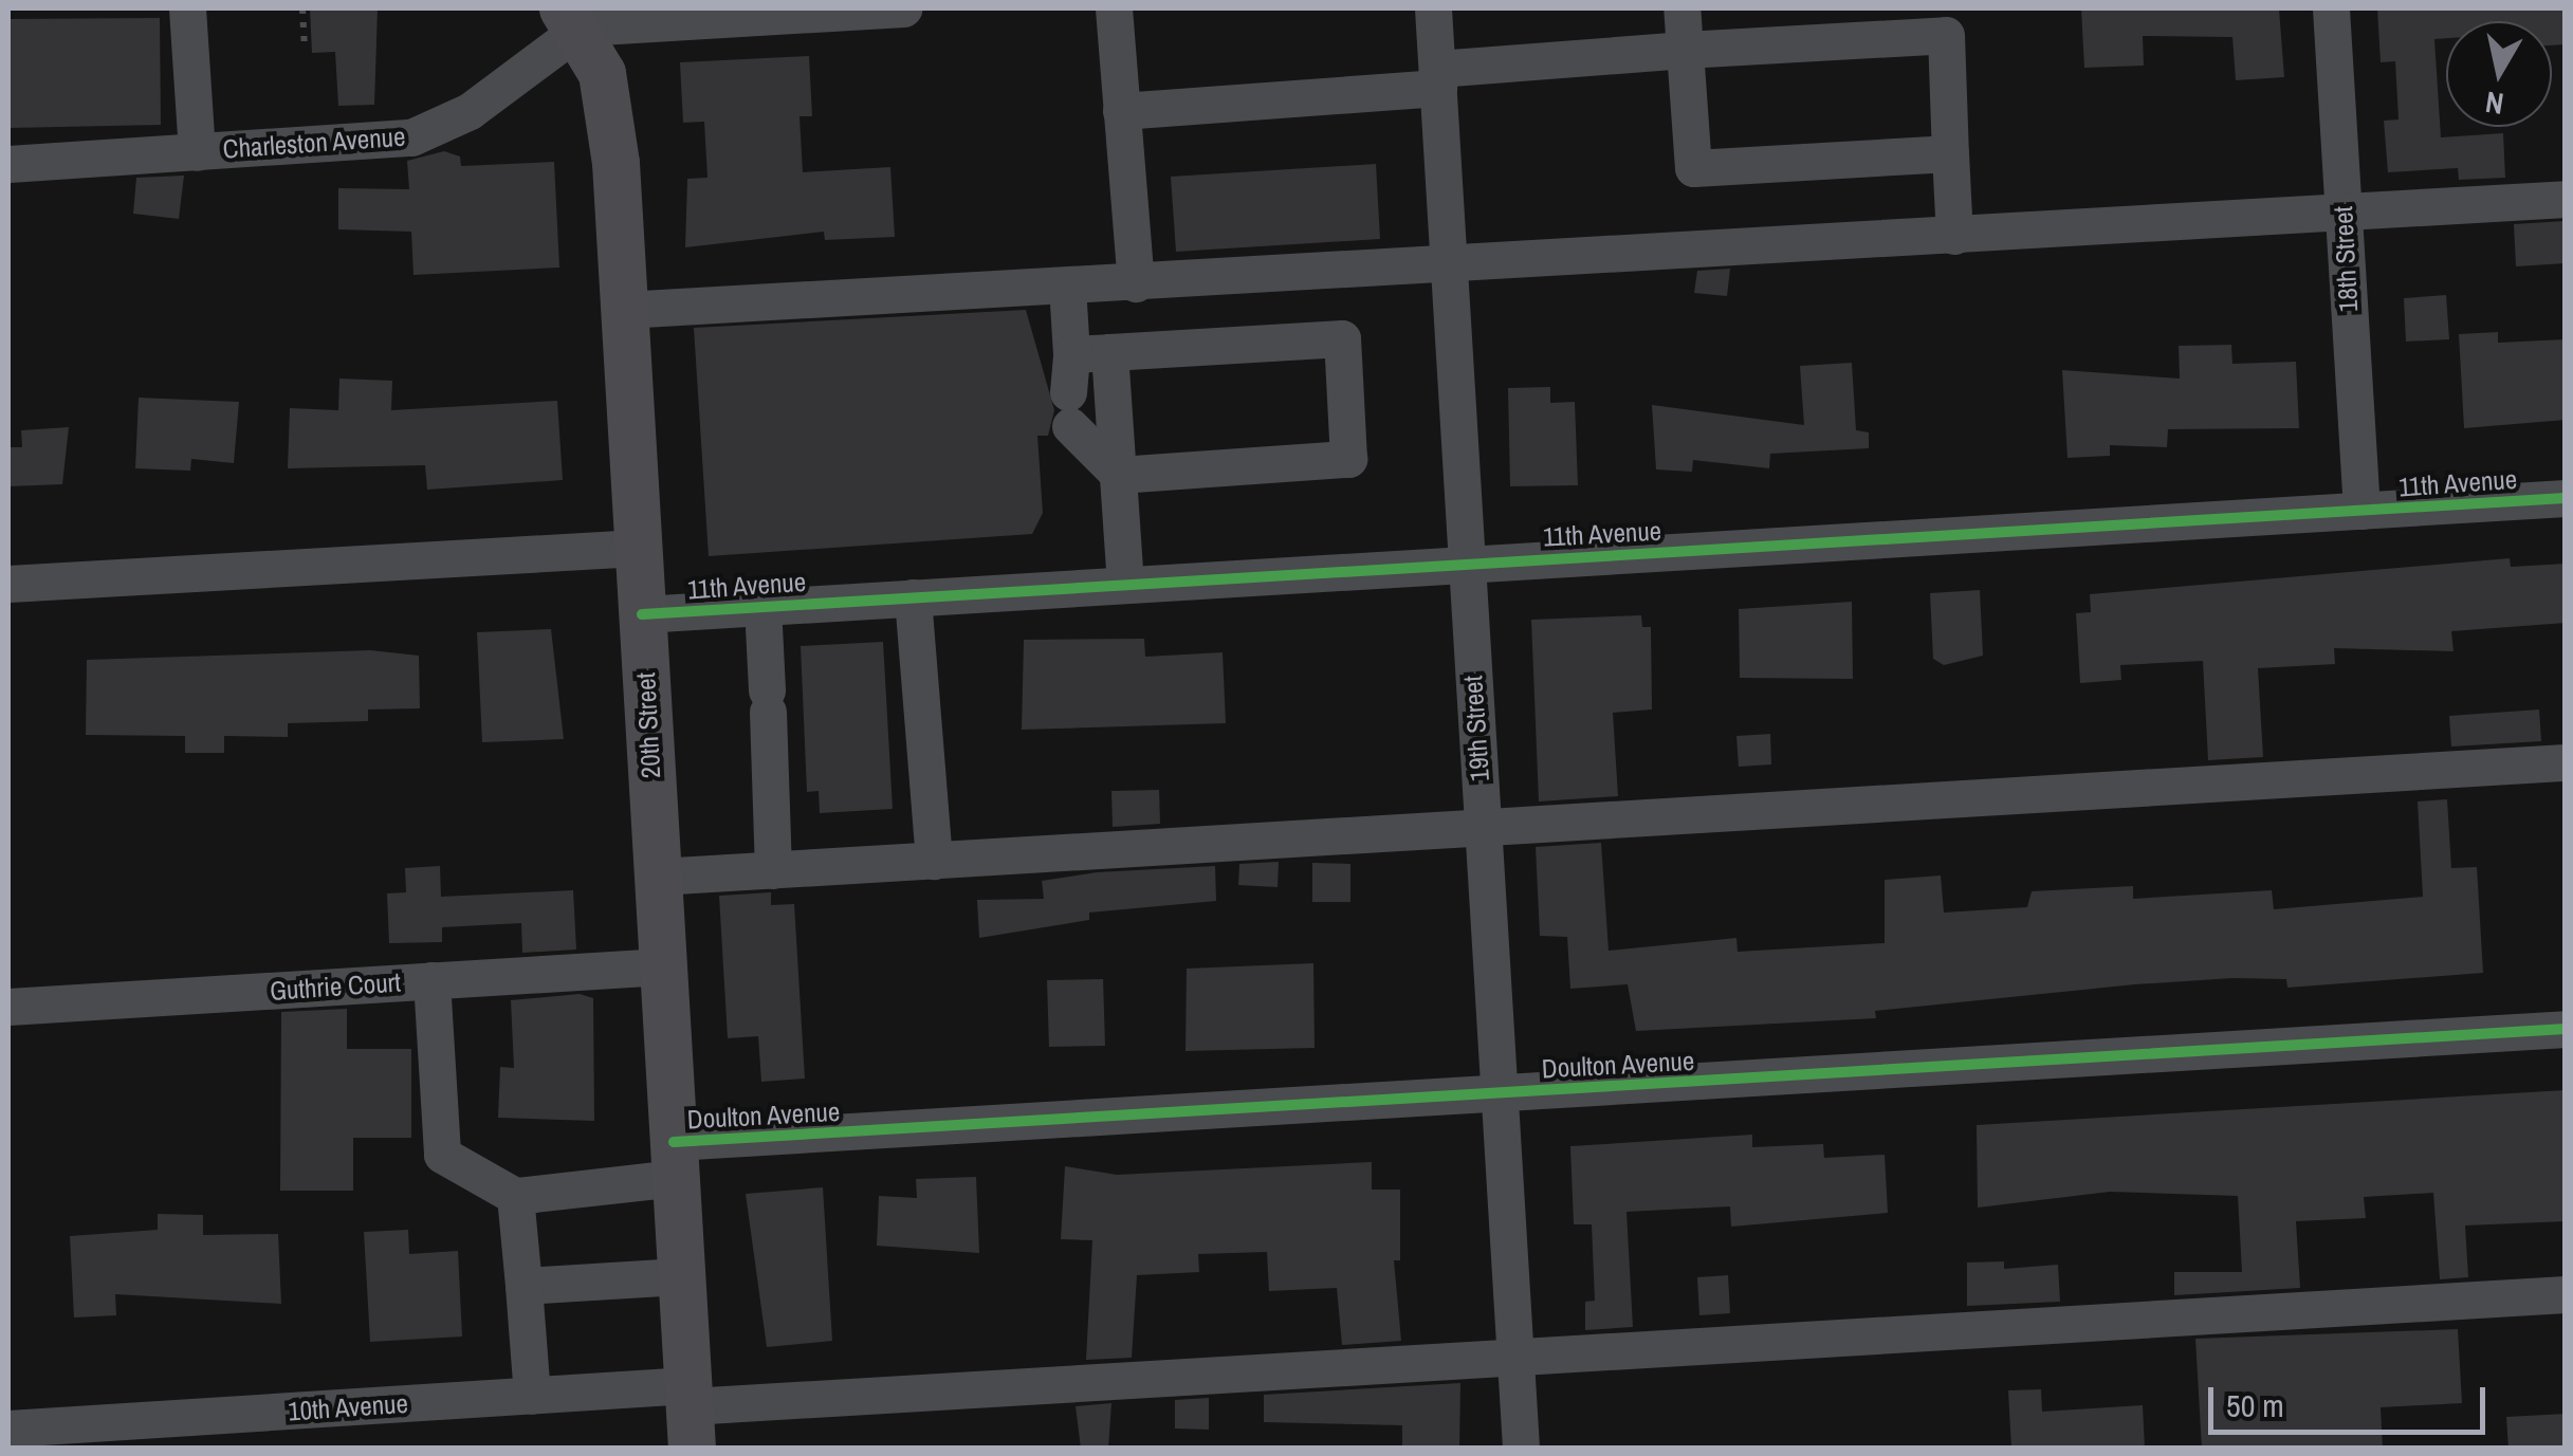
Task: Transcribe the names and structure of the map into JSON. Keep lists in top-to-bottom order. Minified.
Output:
{"streets":{"main road":["20th Street"],"street":["Charleston Avenue","18th Street","11th Avenue","19th Street","Guthrie Court","Doulton Avenue","10th Avenue"]},"crossings":[["Charleston Avenue","20th Street"],["18th Street","11th Avenue"],["11th Avenue","20th Street"],["11th Avenue","19th Street"],["20th Street","Guthrie Court"],["20th Street","Doulton Avenue"],["20th Street","10th Avenue"],["19th Street","Doulton Avenue"],["19th Street","10th Avenue"]],"scale_bar":"50 m","north":"bottom"}
